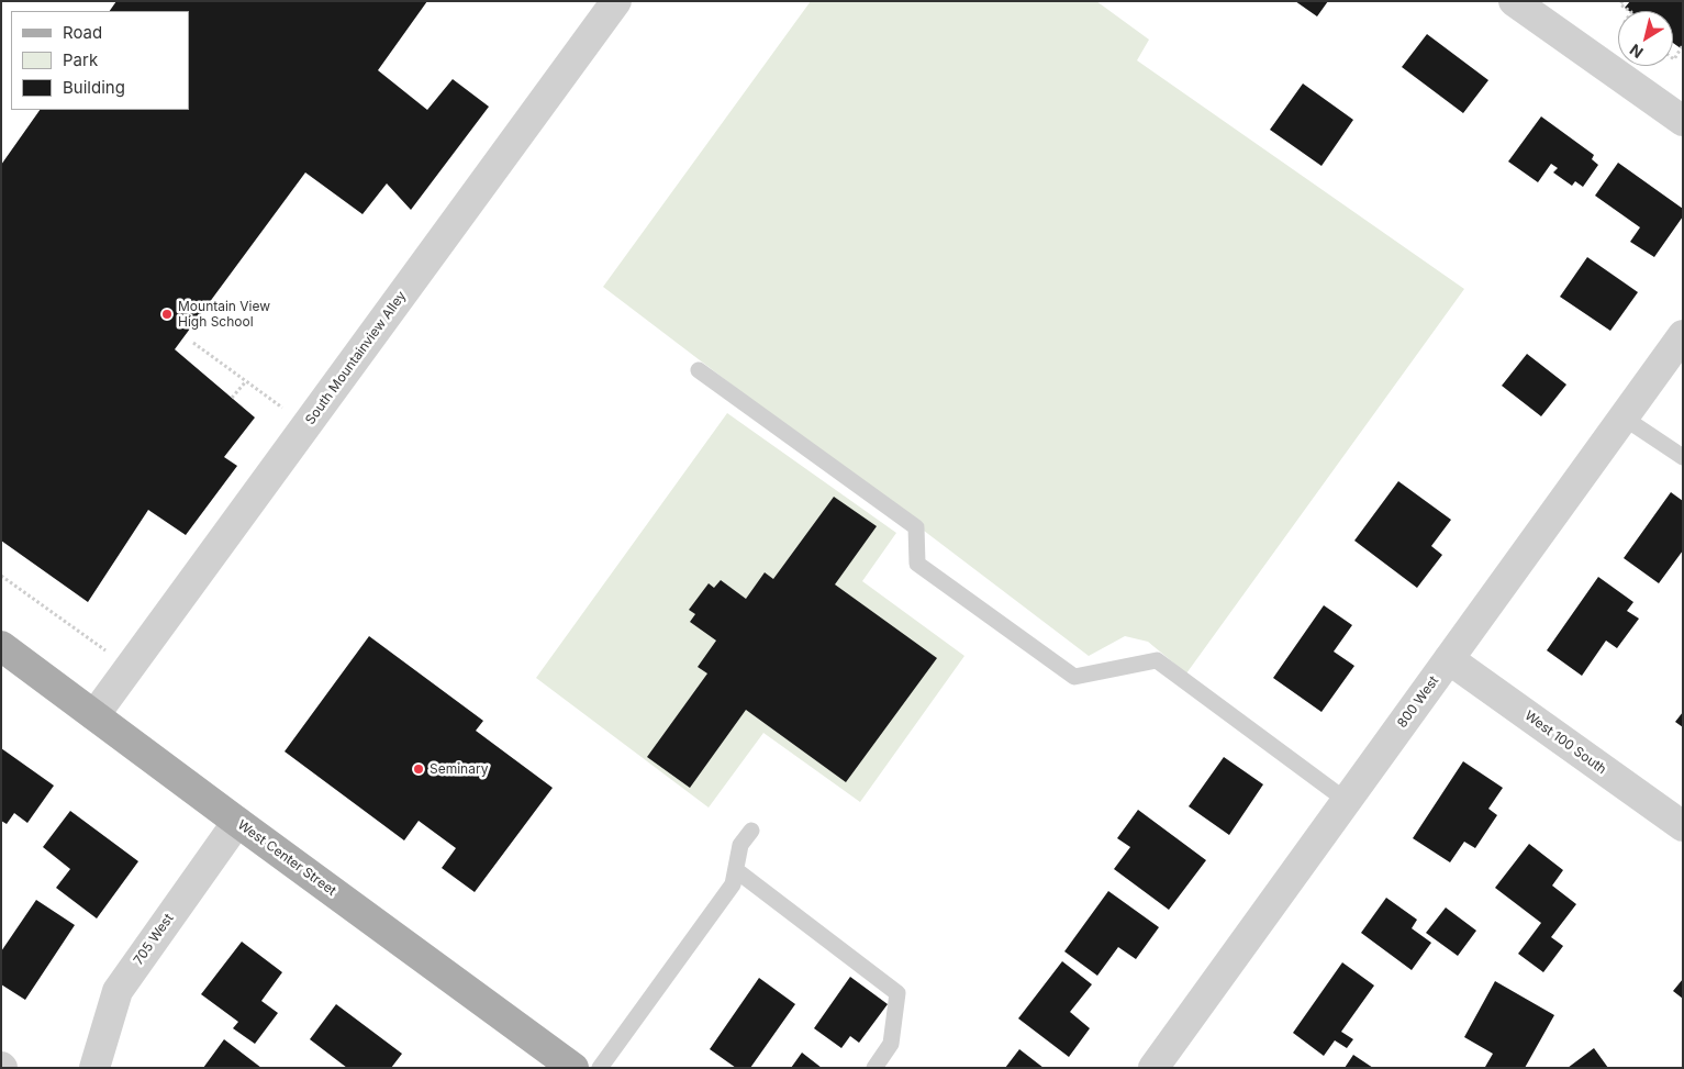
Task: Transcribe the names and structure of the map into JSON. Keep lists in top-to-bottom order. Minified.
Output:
{"streets":{"main road":["West Center Street"],"street":["South Mountainview Alley","800 West","West 100 South","705 West"]},"crossings":[["South Mountainview Alley","West Center Street"],["800 West","West 100 South"],["West Center Street","705 West"]],"places":["Mountain View High School","Seminary"],"legend":["Road","Park","Building"],"north":"bottom left"}
